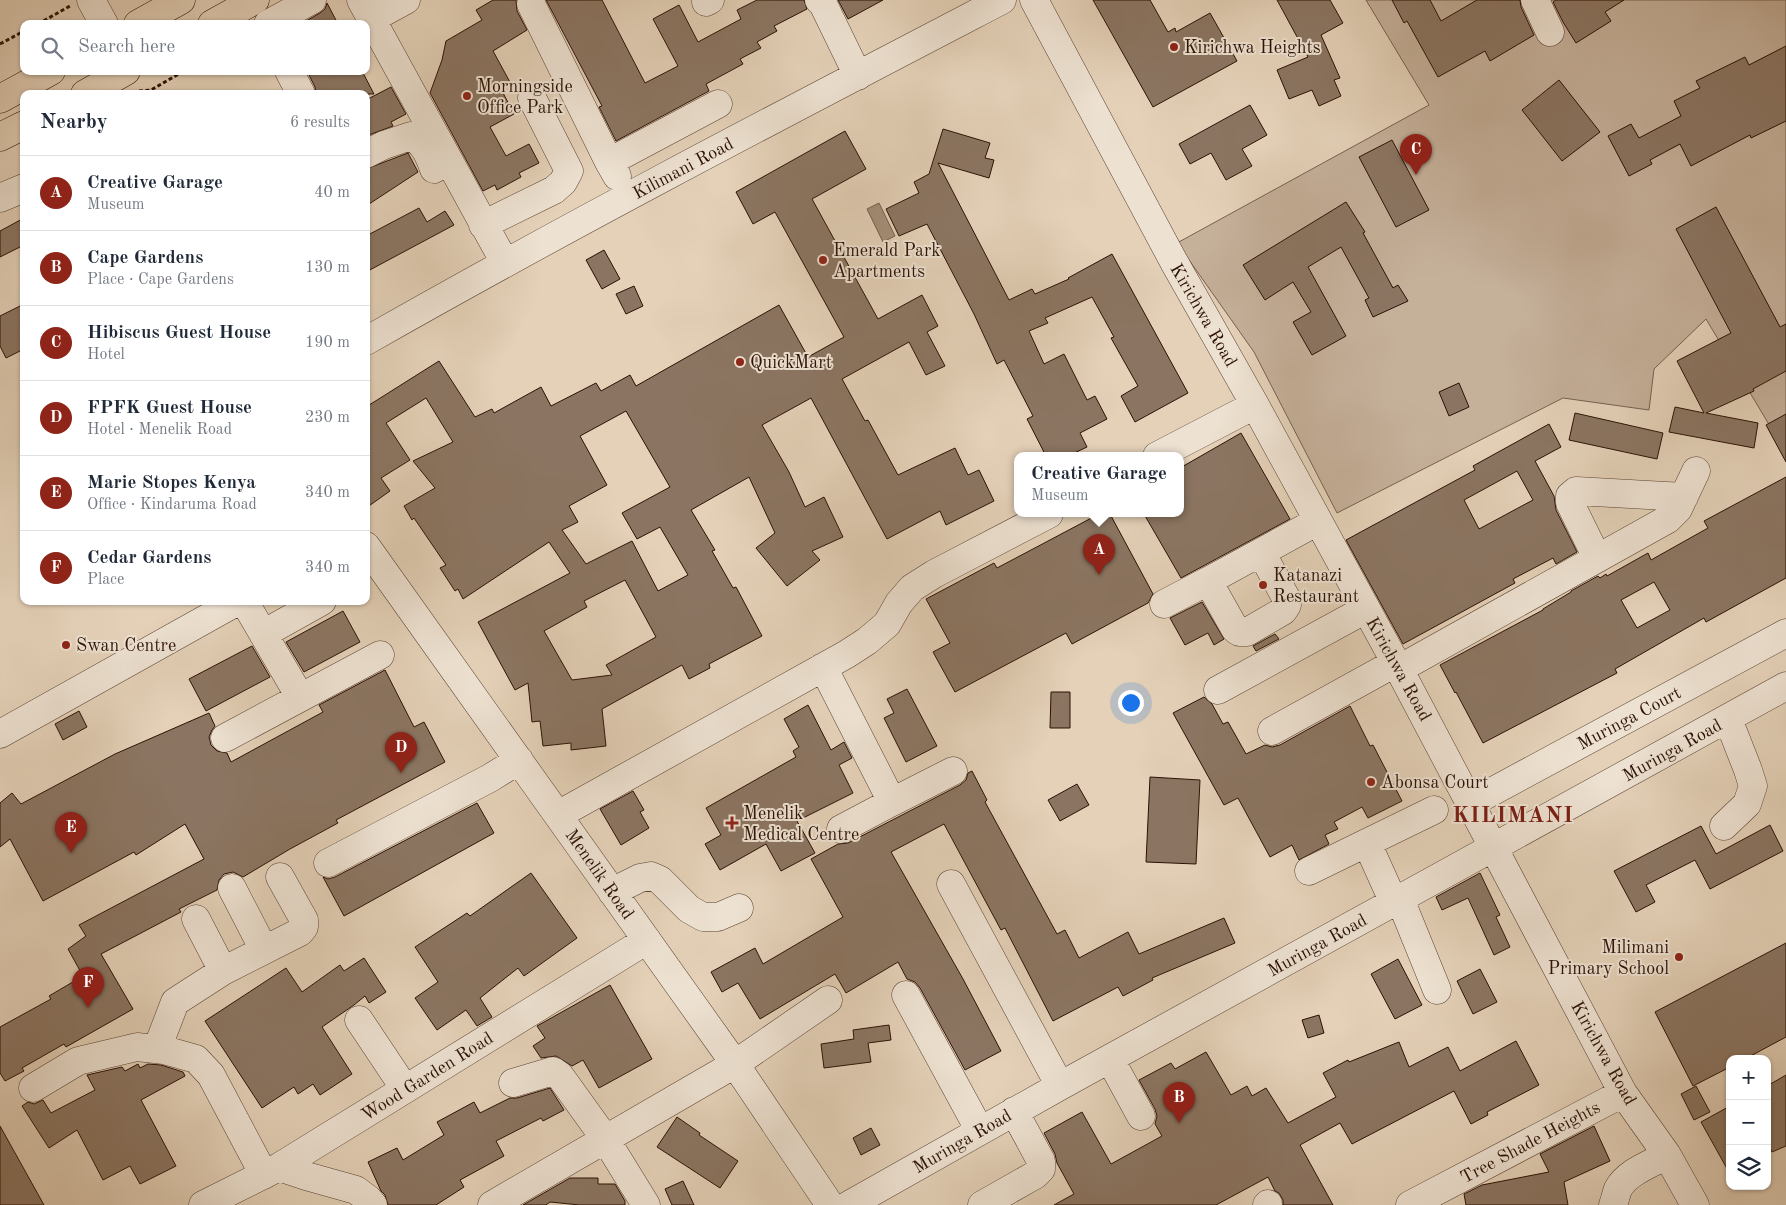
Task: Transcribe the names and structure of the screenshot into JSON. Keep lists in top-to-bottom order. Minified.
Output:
{"streets":{"street":["Kilimani Road","Kirichwa Road","Muringa Court","Muringa Road","Menelik Road","Wood Garden Road","Tree Shade Heights"]},"crossings":[["Kirichwa Road","Muringa Court"],["Kirichwa Road","Muringa Road"],["Kirichwa Road","Tree Shade Heights"],["Menelik Road","Wood Garden Road"]],"districts":["KILIMANI"],"places":{"other":["Kirichwa Heights","Morningside Office Park","Emerald Park Apartments","QuickMart","Katanazi Restaurant","Swan Centre","Abonsa Court","Milimani Primary School"],"health":["Menelik Medical Centre"]},"page":{"search":"Search here","heading":["Nearby","6 results"],"pins":["C","A","D","E","F","B"],"list":[{"mark":"A","name":"Creative Garage","note":"Museum","value":"40 m"},{"mark":"B","name":"Cape Gardens","note":"Place · Cape Gardens","value":"130 m"},{"mark":"C","name":"Hibiscus Guest House","note":"Hotel","value":"190 m"},{"mark":"D","name":"FPFK Guest House","note":"Hotel · Menelik Road","value":"230 m"},{"mark":"E","name":"Marie Stopes Kenya","note":"Office · Kindaruma Road","value":"340 m"},{"mark":"F","name":"Cedar Gardens","note":"Place","value":"340 m"}],"popup":["Creative Garage","Museum"],"map_buttons":["+","−"]}}
